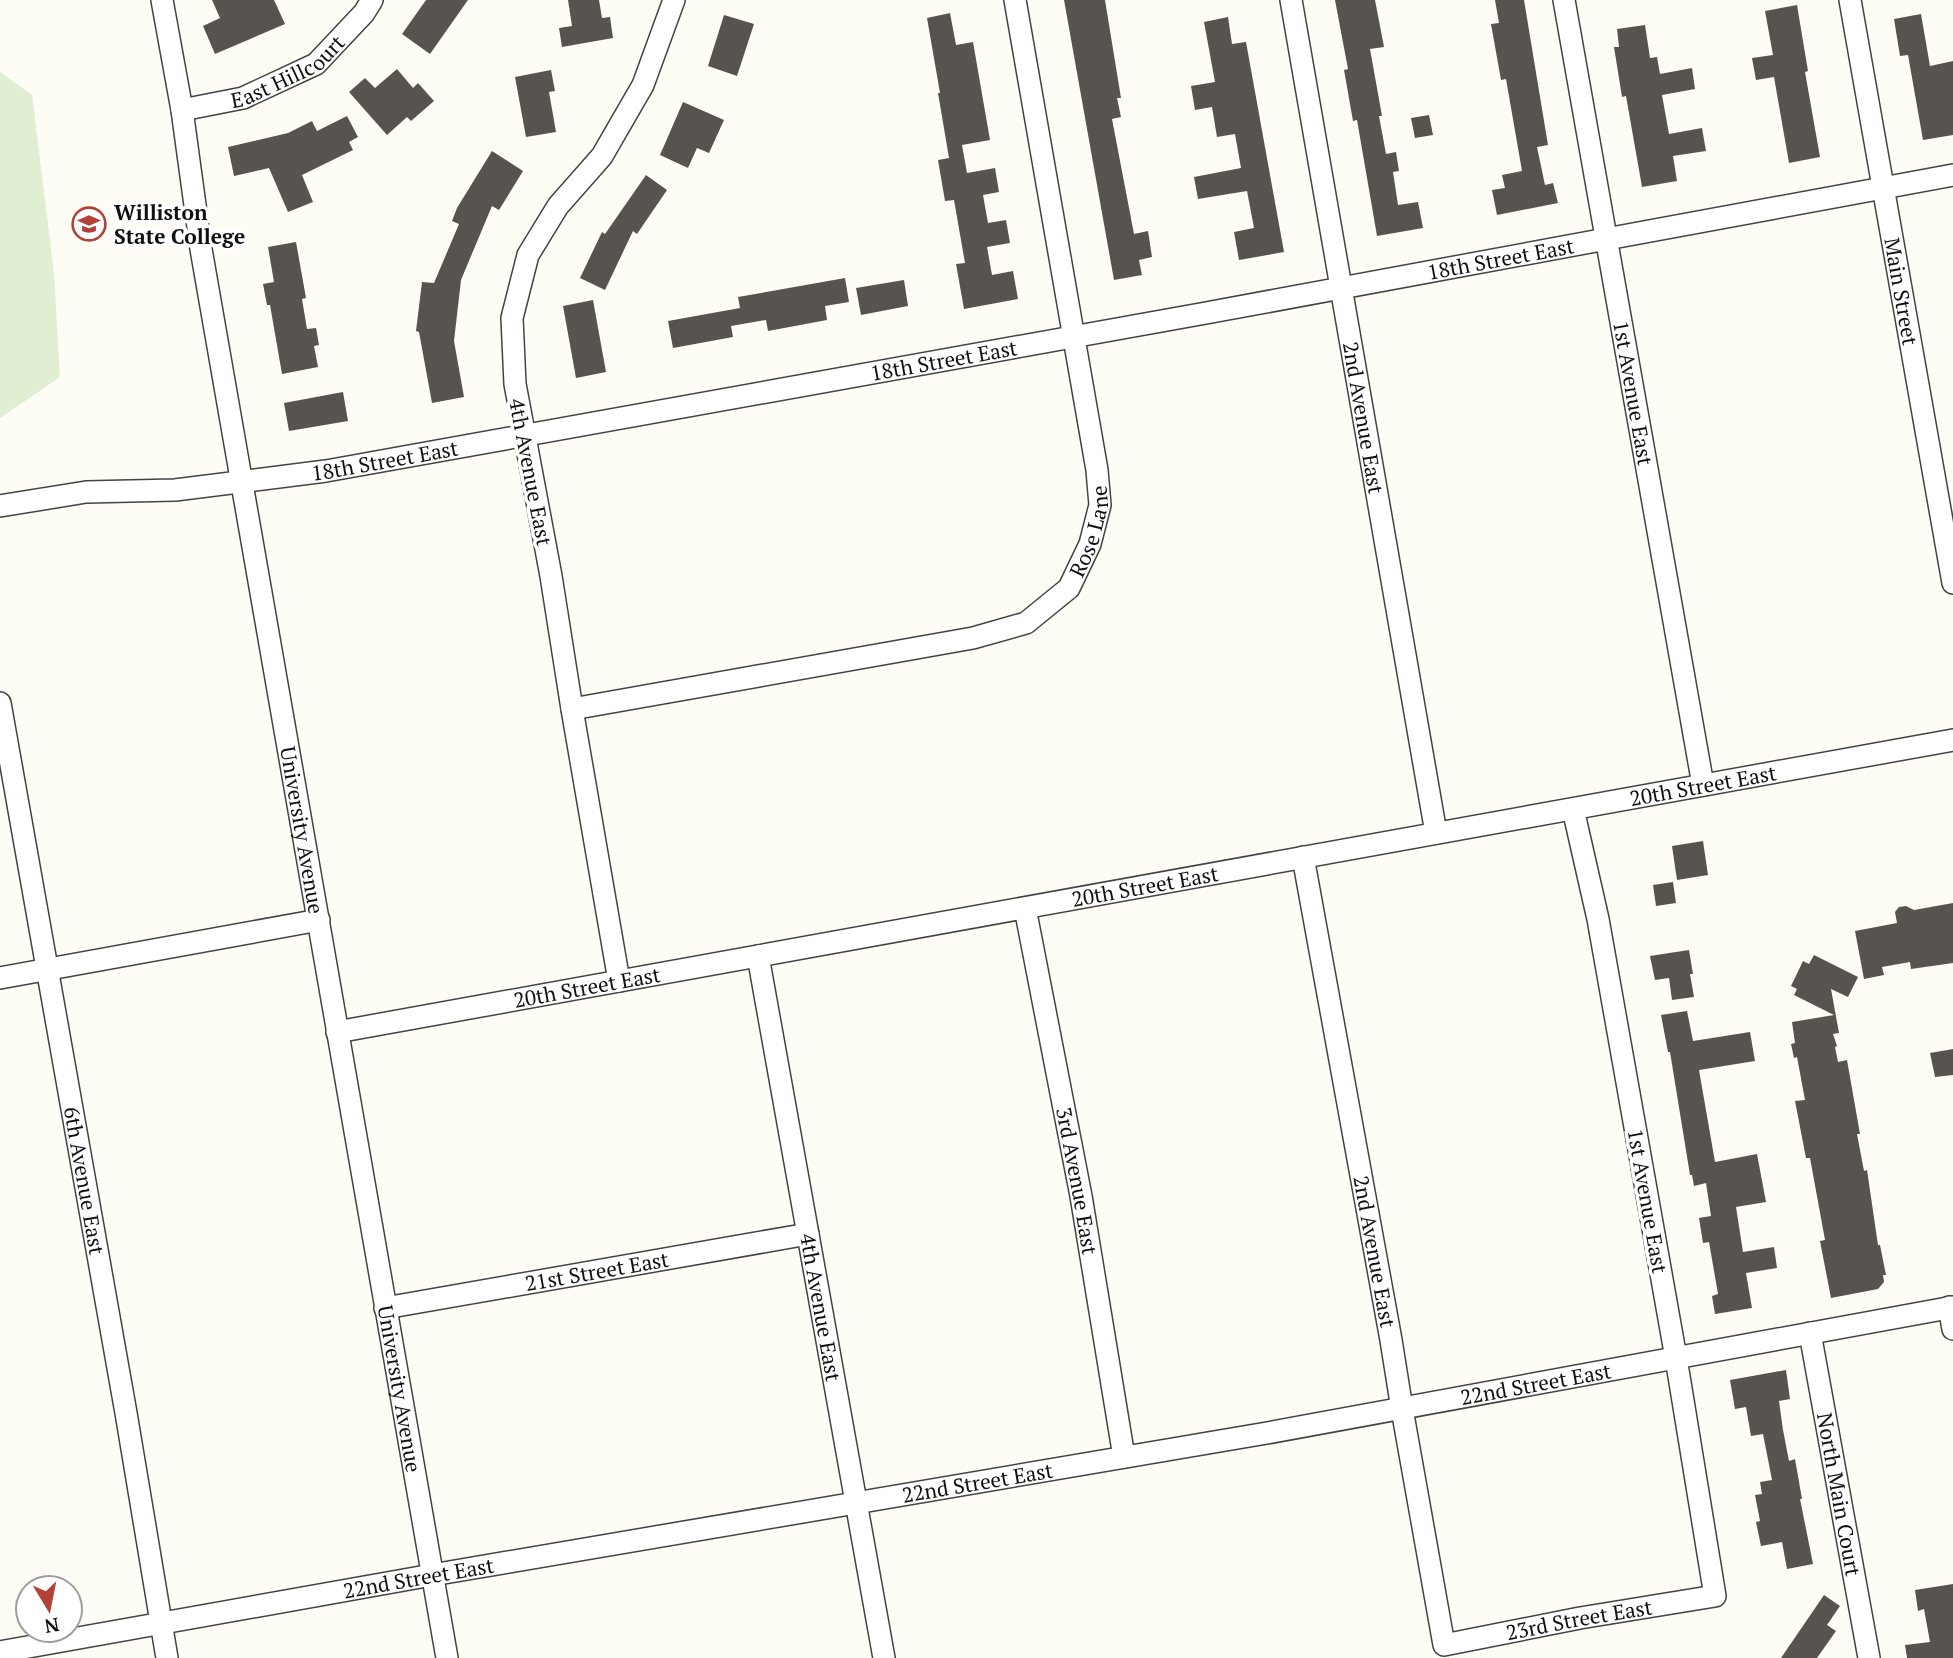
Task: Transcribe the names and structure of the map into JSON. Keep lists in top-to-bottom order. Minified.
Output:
{"streets":{"street":["East Hillcourt","18th Street East","Main Street","1st Avenue East","2nd Avenue East","4th Avenue East","Rose Lane","20th Street East","University Avenue","6th Avenue East","3rd Avenue East","21st Street East","22nd Street East","North Main Court","23rd Street East"]},"crossings":[["East Hillcourt","University Avenue"],["18th Street East","Main Street"],["18th Street East","1st Avenue East"],["18th Street East","2nd Avenue East"],["18th Street East","4th Avenue East"],["18th Street East","Rose Lane"],["18th Street East","University Avenue"],["1st Avenue East","20th Street East"],["1st Avenue East","22nd Street East"],["1st Avenue East","23rd Street East"],["2nd Avenue East","20th Street East"],["2nd Avenue East","22nd Street East"],["2nd Avenue East","23rd Street East"],["4th Avenue East","Rose Lane"],["4th Avenue East","20th Street East"],["4th Avenue East","21st Street East"],["4th Avenue East","22nd Street East"],["20th Street East","University Avenue"],["20th Street East","3rd Avenue East"],["University Avenue","21st Street East"],["University Avenue","22nd Street East"],["6th Avenue East","22nd Street East"],["3rd Avenue East","22nd Street East"],["22nd Street East","North Main Court"]],"places":{"school or university":["Williston State College"]},"north":"bottom"}
